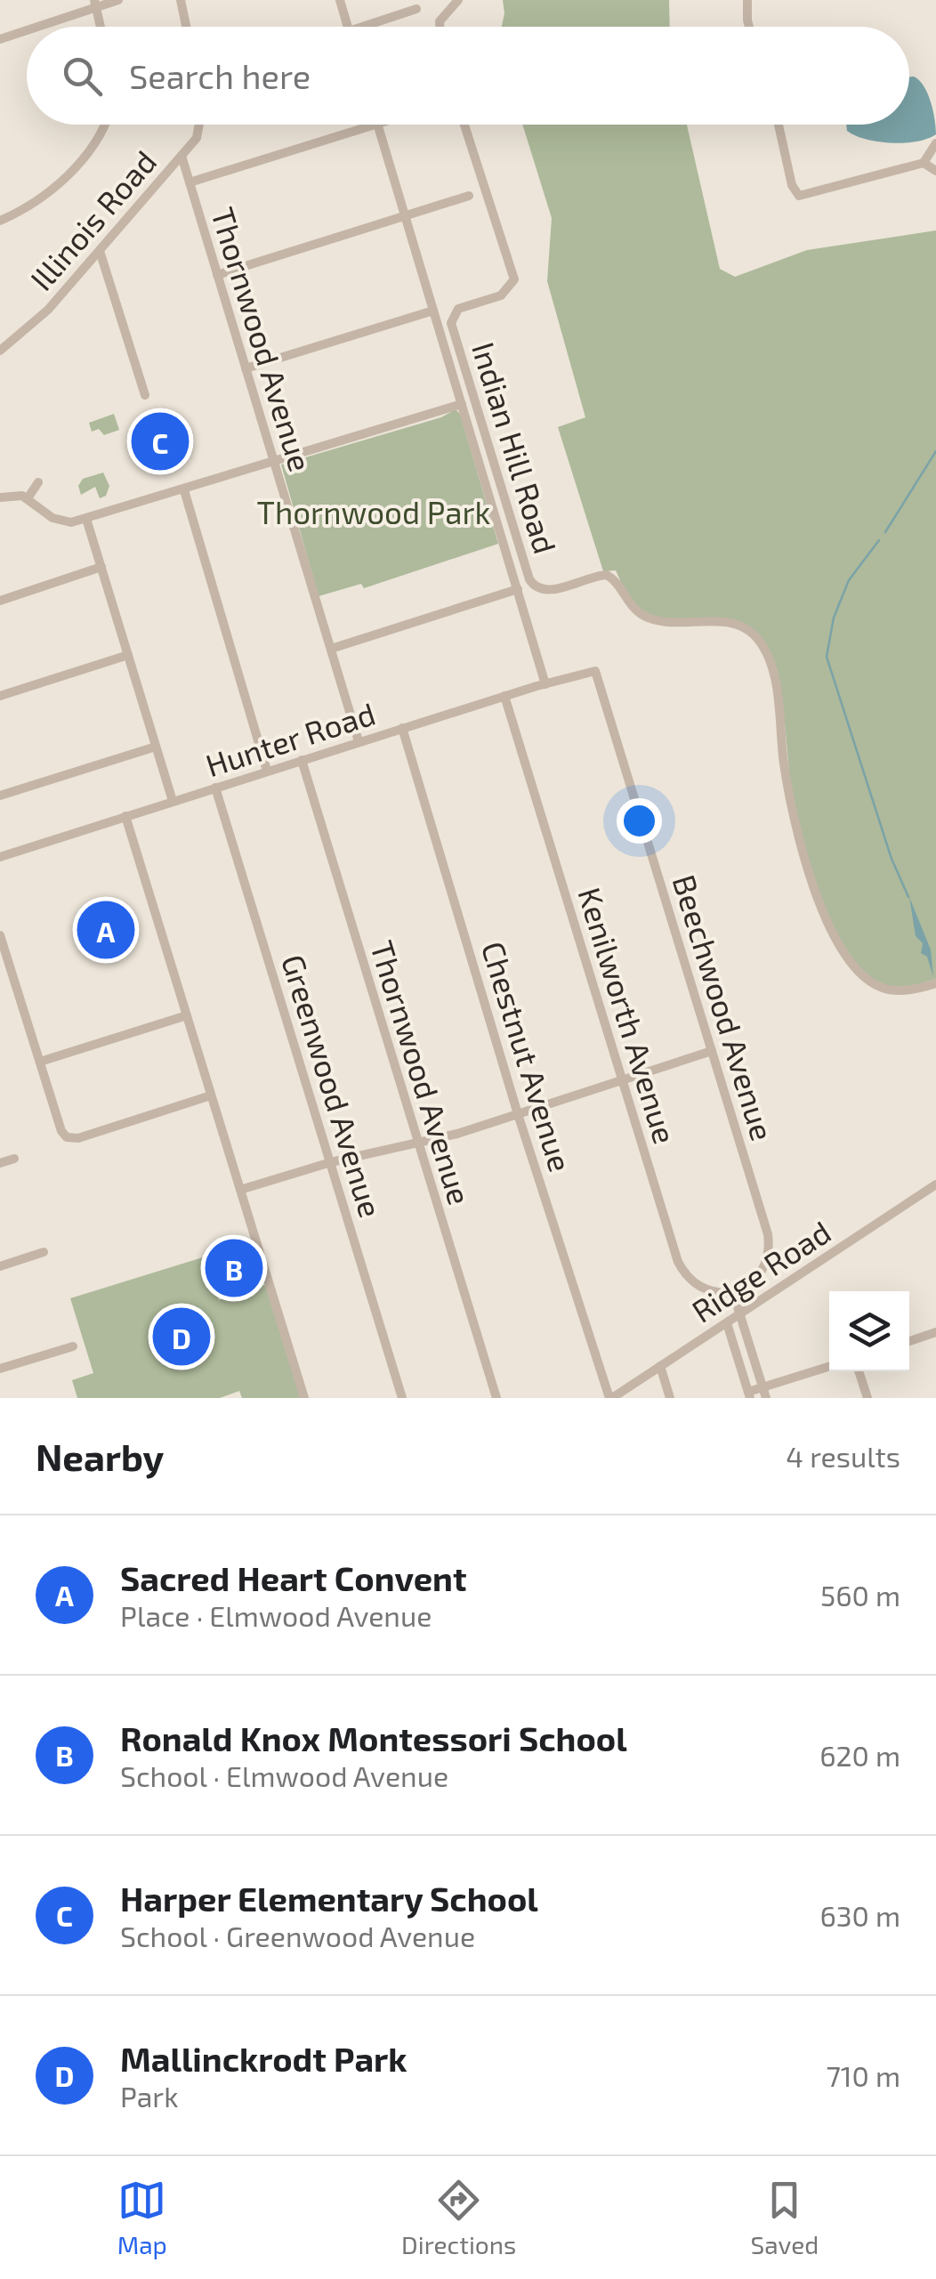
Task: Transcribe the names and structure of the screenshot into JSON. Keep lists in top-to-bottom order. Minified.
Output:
{"streets":{"street":["Illinois Road","Thornwood Avenue","Indian Hill Road","Hunter Road","Beechwood Avenue","Kenilworth Avenue","Chestnut Avenue","Greenwood Avenue","Ridge Road"]},"crossings":[["Illinois Road","Thornwood Avenue"],["Thornwood Avenue","Hunter Road"],["Hunter Road","Beechwood Avenue"],["Hunter Road","Kenilworth Avenue"],["Hunter Road","Chestnut Avenue"],["Hunter Road","Greenwood Avenue"],["Beechwood Avenue","Kenilworth Avenue"],["Chestnut Avenue","Ridge Road"]],"parks":["Thornwood Park"],"page":{"search":"Search here","pins":["C","A","B","D"],"heading":["Nearby","4 results"],"list":[{"mark":"A","name":"Sacred Heart Convent","note":"Place · Elmwood Avenue","value":"560 m"},{"mark":"B","name":"Ronald Knox Montessori School","note":"School · Elmwood Avenue","value":"620 m"},{"mark":"C","name":"Harper Elementary School","note":"School · Greenwood Avenue","value":"630 m"},{"mark":"D","name":"Mallinckrodt Park","note":"Park","value":"710 m"}],"nav":["Map","Directions","Saved"]}}
